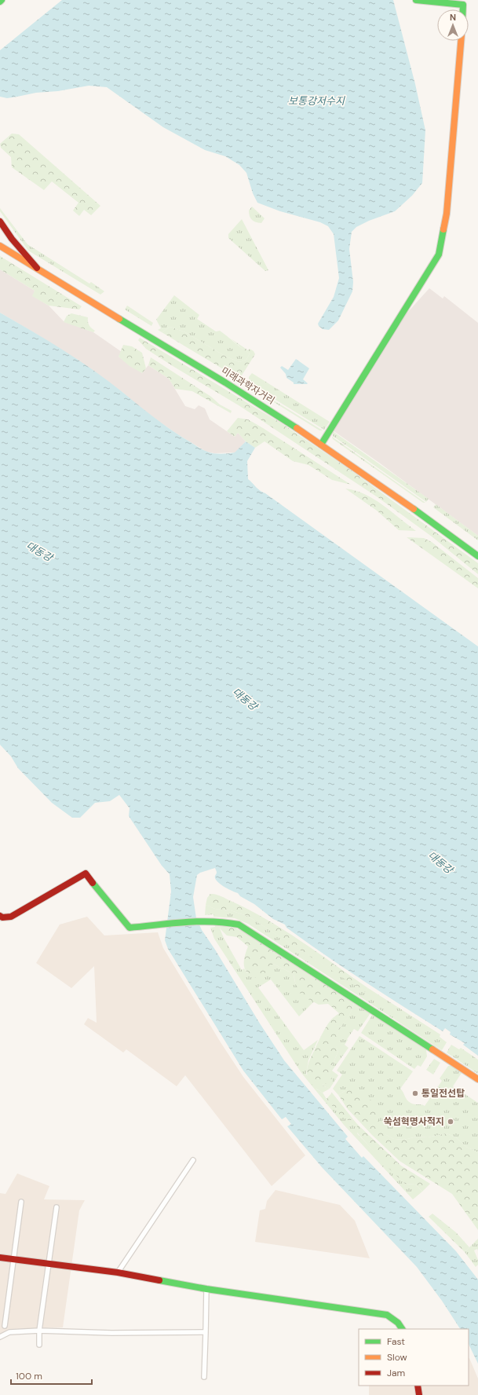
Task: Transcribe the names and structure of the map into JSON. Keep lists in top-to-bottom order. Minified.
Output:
{"streets":{"street":["미래과학자거리"]},"water":["보통강저수지","대동강"],"places":["통일전선탑","쑥섬혁명사적지"],"legend":["Fast","Slow","Jam"],"scale_bar":"100 m","north":"top"}
